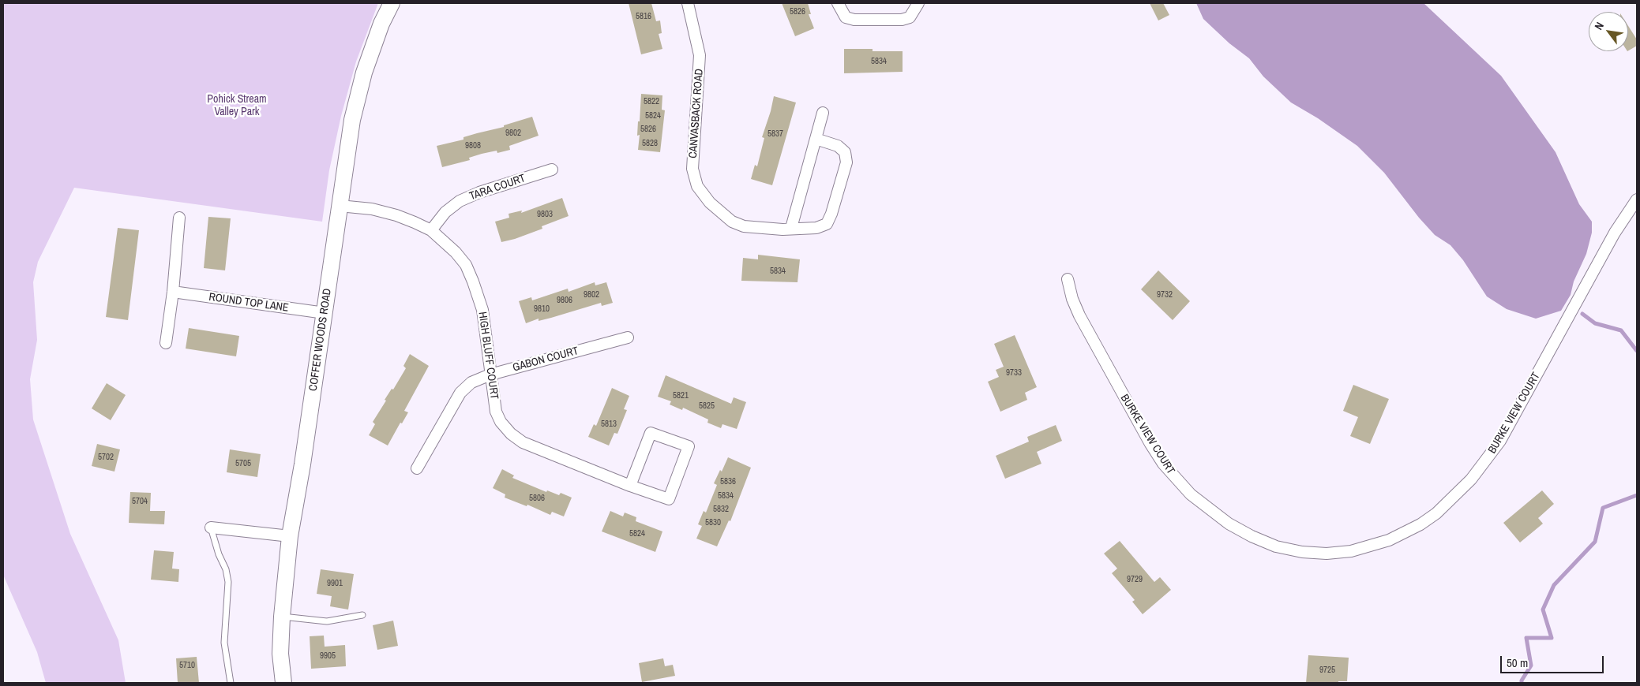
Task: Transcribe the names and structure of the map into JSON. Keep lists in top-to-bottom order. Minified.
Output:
{"streets":{"street":["CANVASBACK ROAD","TARA COURT","ROUND TOP LANE","COFFER WOODS ROAD","HIGH BLUFF COURT","GABON COURT","BURKE VIEW COURT"]},"crossings":[["TARA COURT","HIGH BLUFF COURT"],["ROUND TOP LANE","COFFER WOODS ROAD"],["COFFER WOODS ROAD","HIGH BLUFF COURT"],["HIGH BLUFF COURT","GABON COURT"]],"parks":["Pohick Stream Valley Park"],"house_numbers":["5826","5816","5834","5822","5824","5826","9802","5837","5828","9808","9803","5834","9802","9732","9806","9810","9733","5821","5825","5813","5702","5705","5836","5834","5806","5704","5832","5830","5824","9729","9901","9905","5710","9725"],"scale_bar":"50 m","north":"top left"}
